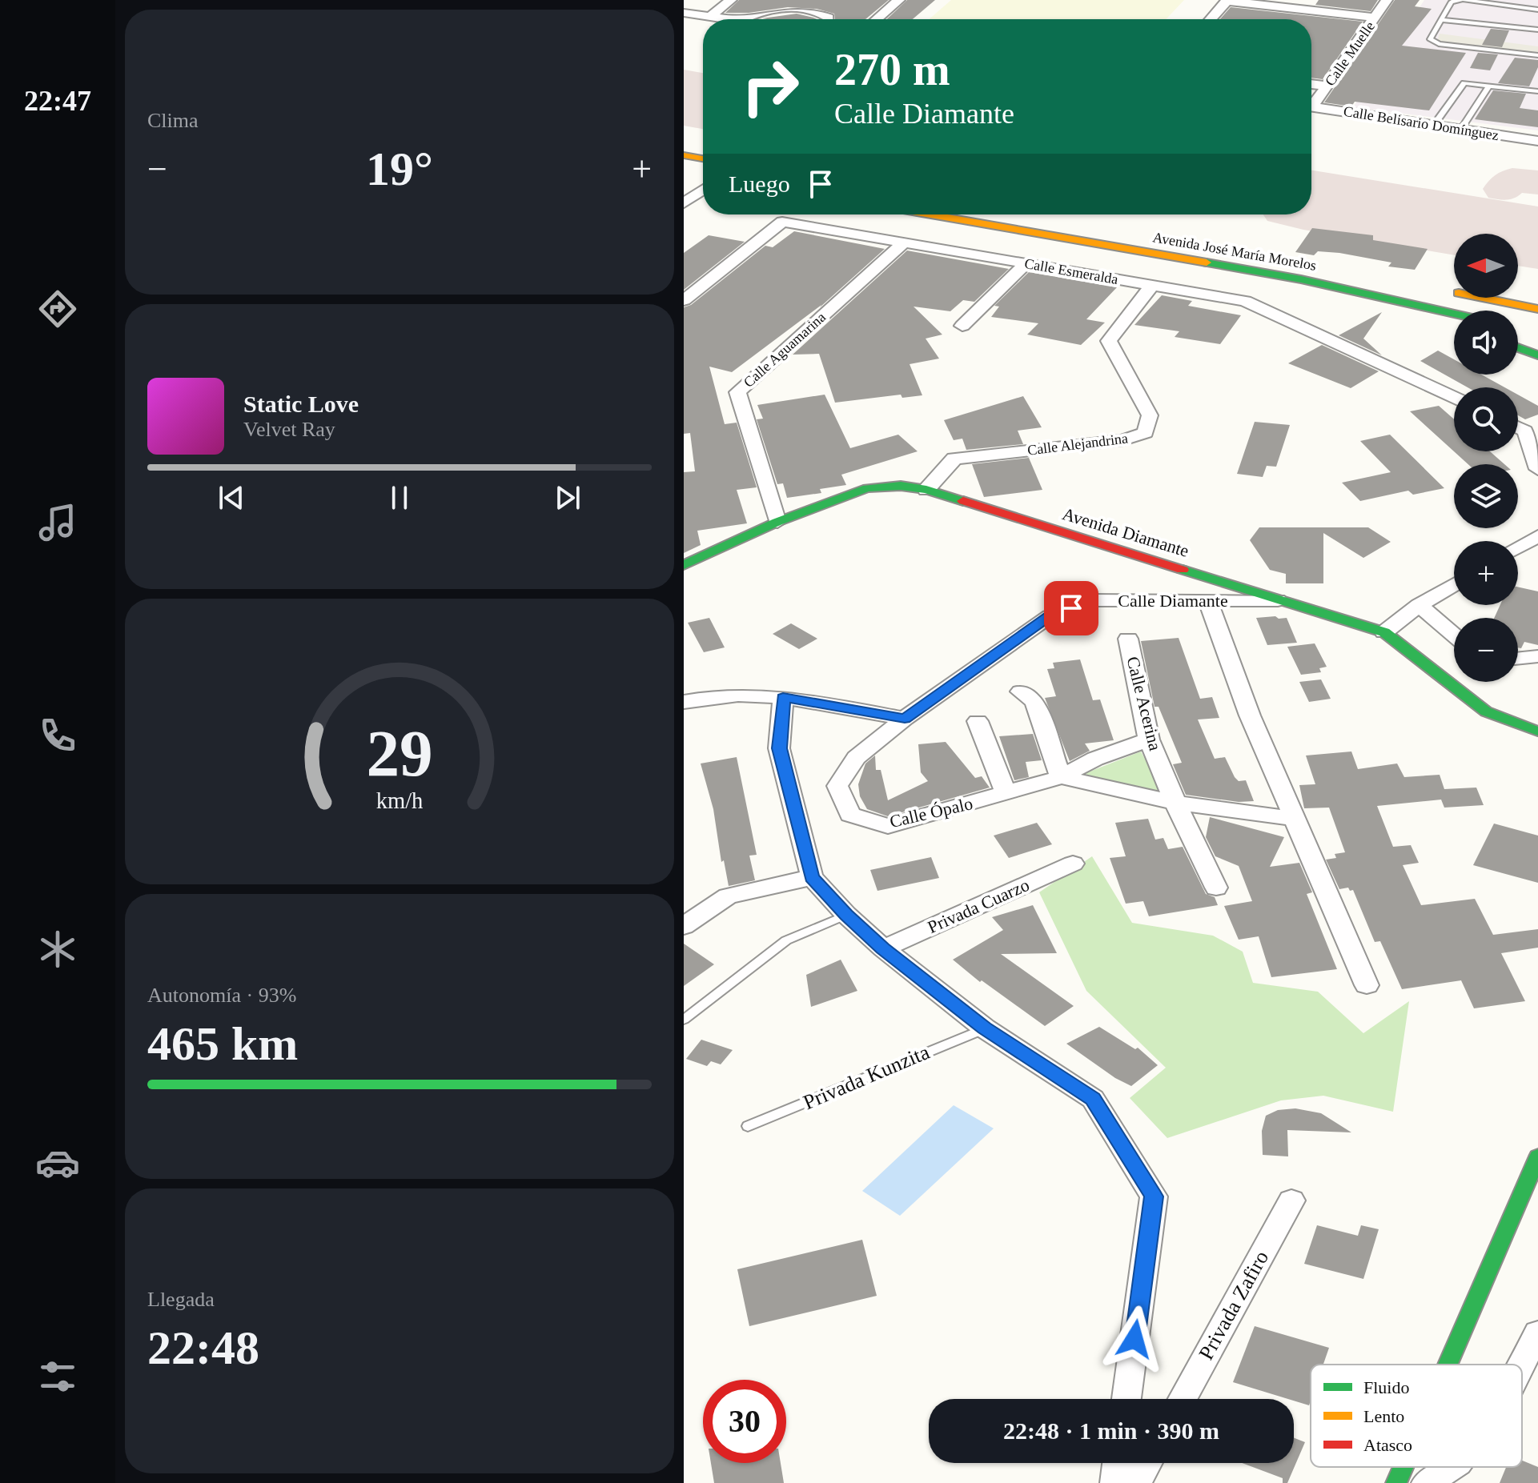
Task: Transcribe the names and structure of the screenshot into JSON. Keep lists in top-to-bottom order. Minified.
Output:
{"streets":{"main road":["Avenida José María Morelos","Avenida Diamante"],"street":["Calle Muelle","Calle Belisario Domínguez","Calle Esmeralda","Calle Aguamarina","Calle Alejandrina","Calle Diamante","Calle Acerina","Calle Ópalo","Privada Cuarzo","Privada Zafiro"],"lane":["Privada Kunzita"]},"crossings":[["Calle Esmeralda","Calle Aguamarina"],["Calle Esmeralda","Calle Alejandrina"],["Calle Aguamarina","Avenida Diamante"],["Calle Alejandrina","Avenida Diamante"],["Avenida Diamante","Calle Diamante"],["Calle Diamante","Calle Ópalo"],["Calle Acerina","Calle Ópalo"]],"legend":["Fluido","Lento","Atasco"],"north":"left","page":{"tabs":"22:47","tile":["Clima",["Autonomía · 93%","465 km"],["Llegada","22:48"]],"turn":["270 m","Calle Diamante"],"heat":["−","19°","+"],"then":"Luego","map_buttons":["+","−"],"song":["Static Love","Velvet Ray"],"limit":"30","trip":"22:48 · 1 min · 390 m","gauge":["29","km/h"]}}
